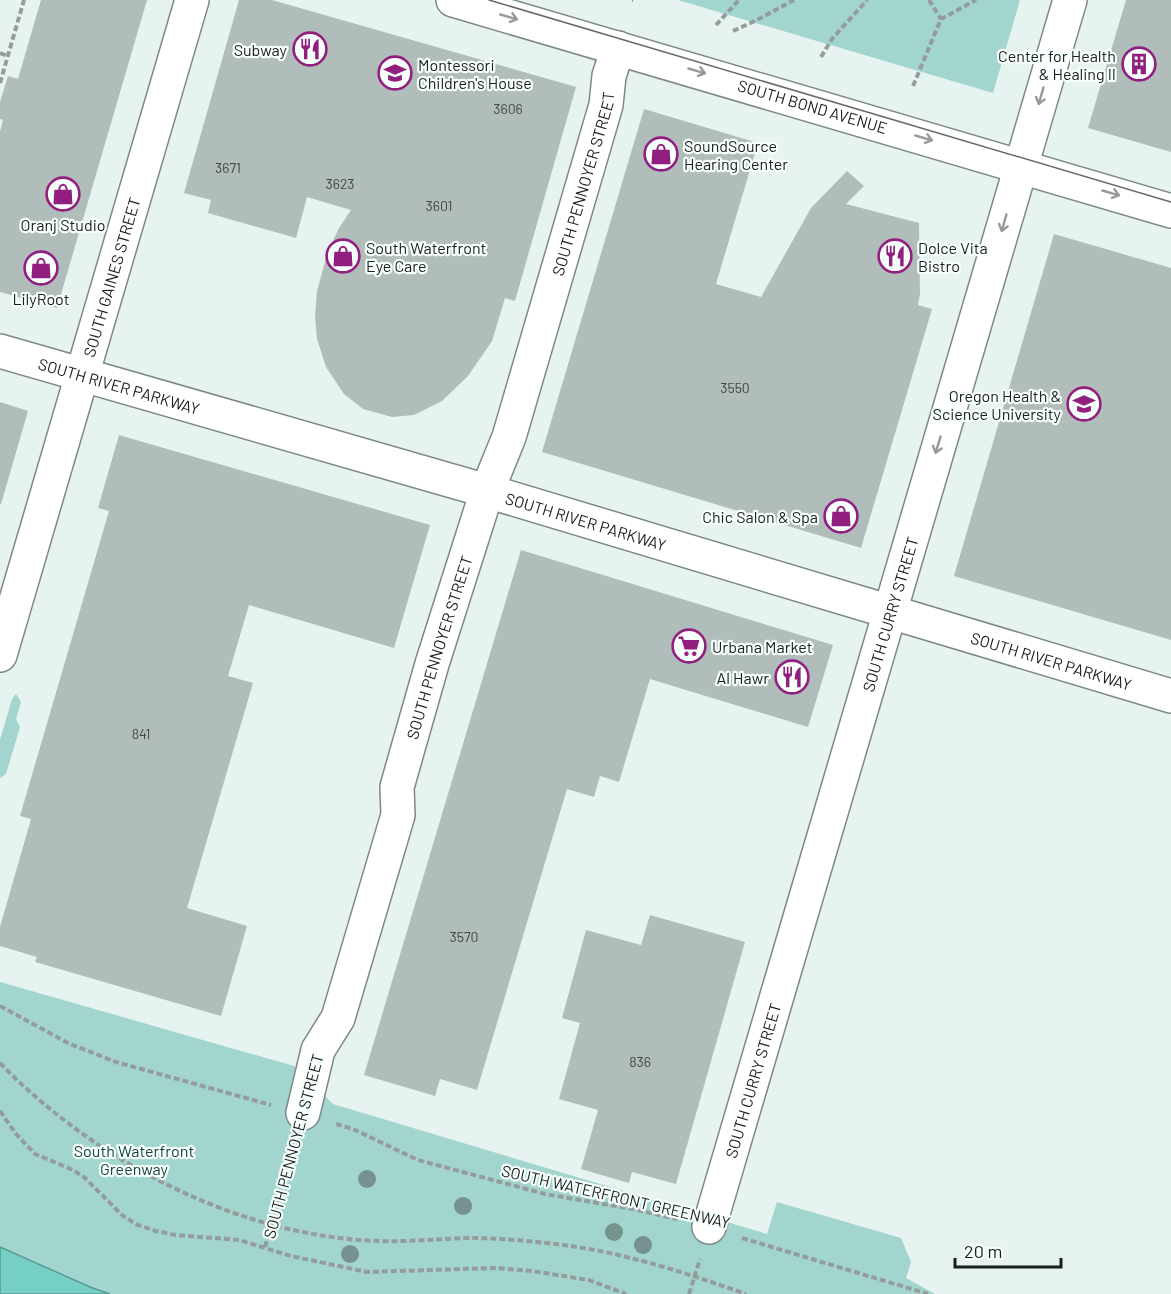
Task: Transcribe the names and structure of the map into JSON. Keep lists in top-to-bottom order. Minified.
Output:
{"streets":{"street":["SOUTH BOND AVENUE","SOUTH PENNOYER STREET","SOUTH GAINES STREET","SOUTH RIVER PARKWAY","SOUTH CURRY STREET"],"path":["SOUTH WATERFRONT GREENWAY"]},"crossings":[["SOUTH BOND AVENUE","SOUTH PENNOYER STREET"],["SOUTH BOND AVENUE","SOUTH CURRY STREET"],["SOUTH PENNOYER STREET","SOUTH RIVER PARKWAY"],["SOUTH PENNOYER STREET","SOUTH WATERFRONT GREENWAY"],["SOUTH GAINES STREET","SOUTH RIVER PARKWAY"],["SOUTH RIVER PARKWAY","SOUTH CURRY STREET"],["SOUTH CURRY STREET","SOUTH WATERFRONT GREENWAY"]],"one_way":["SOUTH BOND AVENUE","SOUTH CURRY STREET"],"parks":["South Waterfront Greenway"],"places":{"restaurant":["Subway","Dolce Vita Bistro","Al Hawr"],"building":["Center for Health & Healing II"],"school or university":["Montessori Children's House","Oregon Health & Science University"],"shop":["SoundSource Hearing Center","Oranj Studio","South Waterfront Eye Care","LilyRoot","Chic Salon & Spa"],"supermarket":["Urbana Market"]},"house_numbers":["3606","3671","3623","3601","3550","841","3570","836"],"scale_bar":"20 m"}
